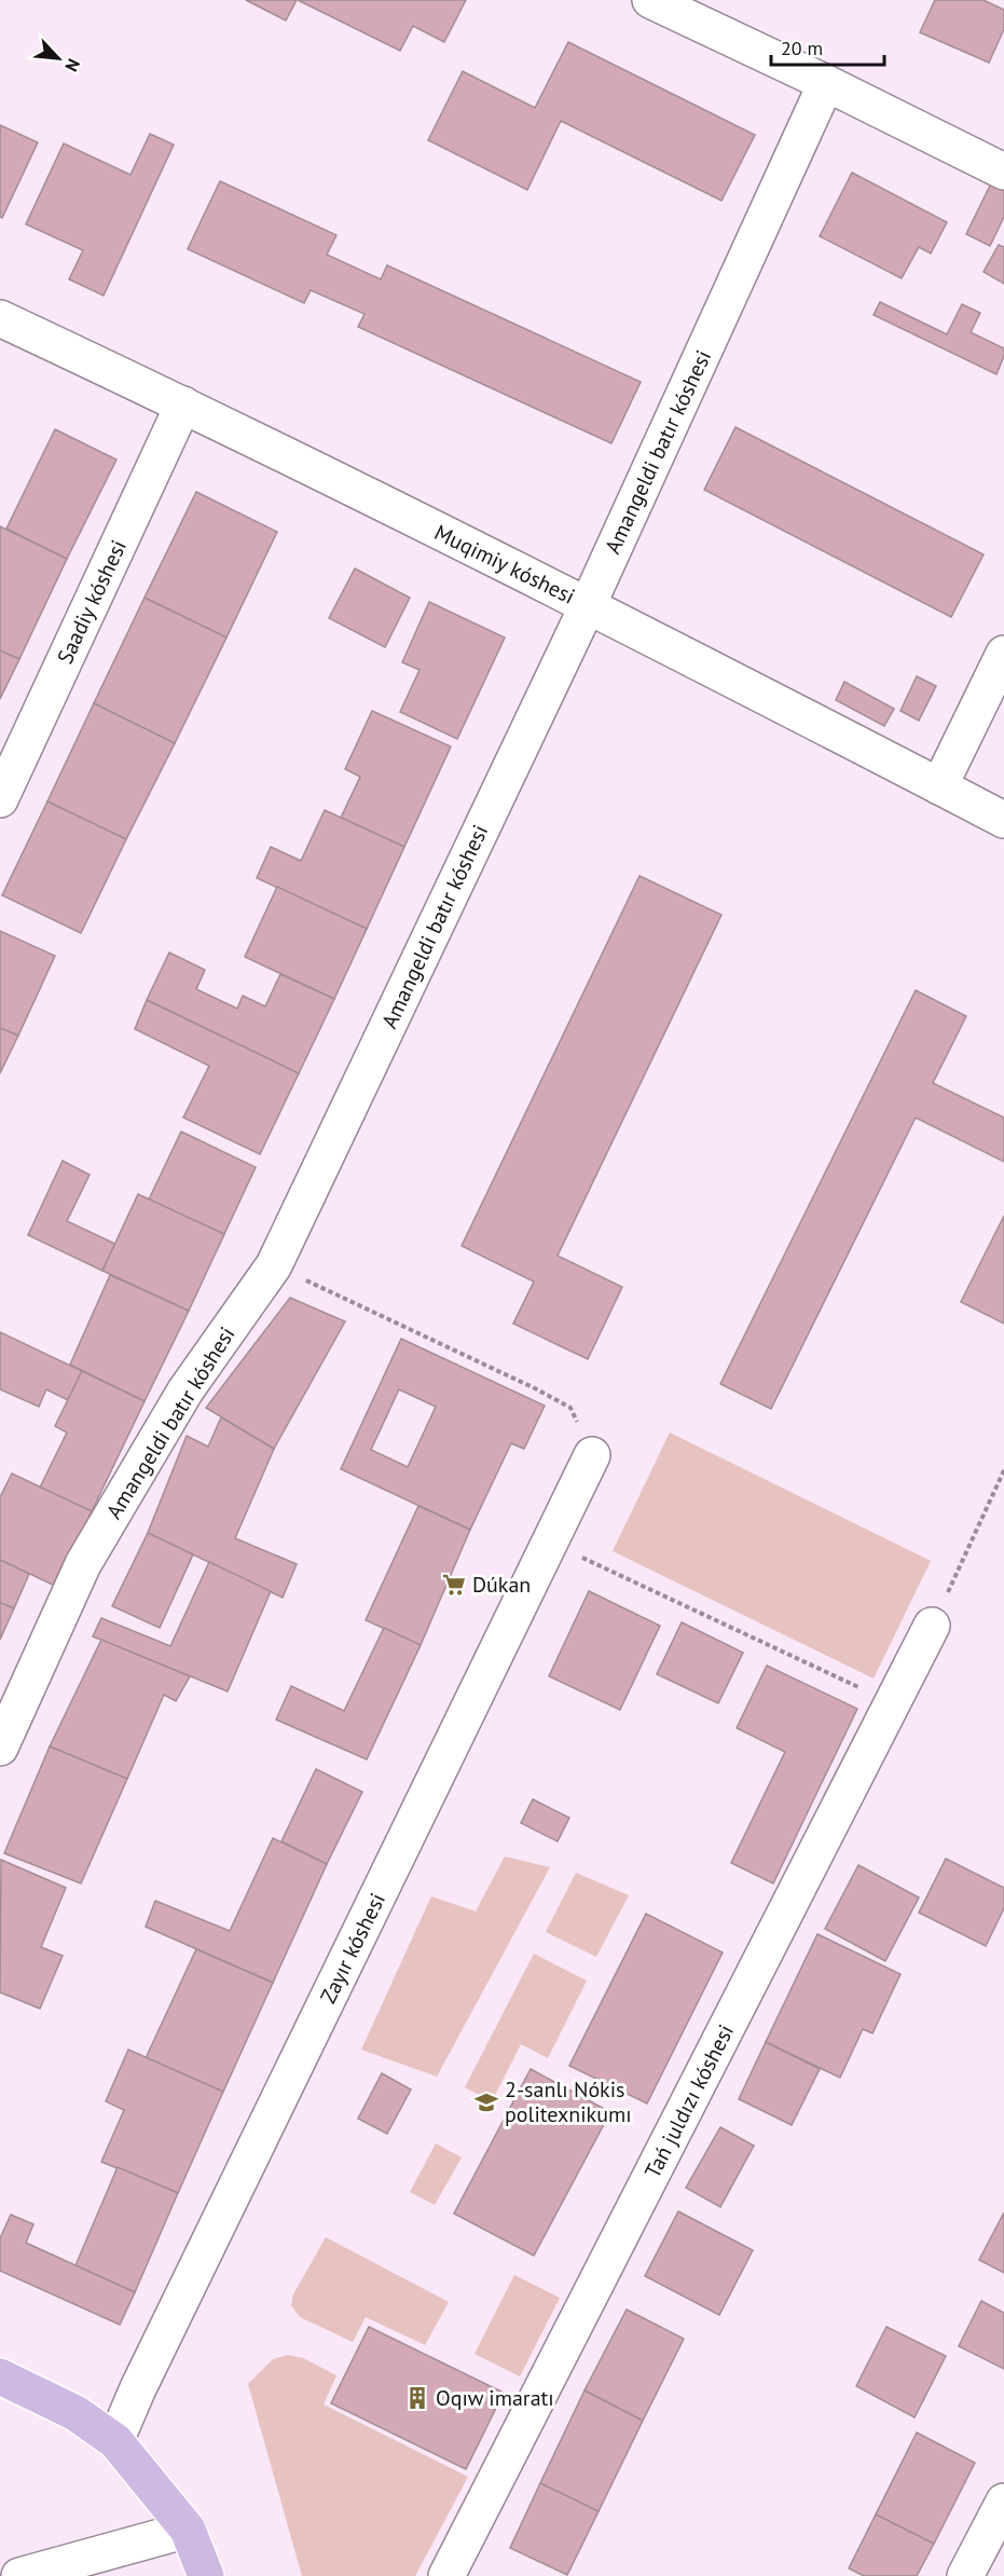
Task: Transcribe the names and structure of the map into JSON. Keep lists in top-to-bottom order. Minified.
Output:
{"streets":{"street":["Amangeldi batır kóshesi","Muqimiy kóshesi","Saadiy kóshesi","Zayır kóshesi","Tań juldızı kóshesi"]},"crossings":[["Amangeldi batır kóshesi","Muqimiy kóshesi"],["Muqimiy kóshesi","Saadiy kóshesi"]],"places":{"supermarket":["Dúkan"],"school or university":["2-sanlı Nókis politexnikumı"],"building":["Oqıw imaratı"]},"scale_bar":"20 m","north":"bottom right"}
